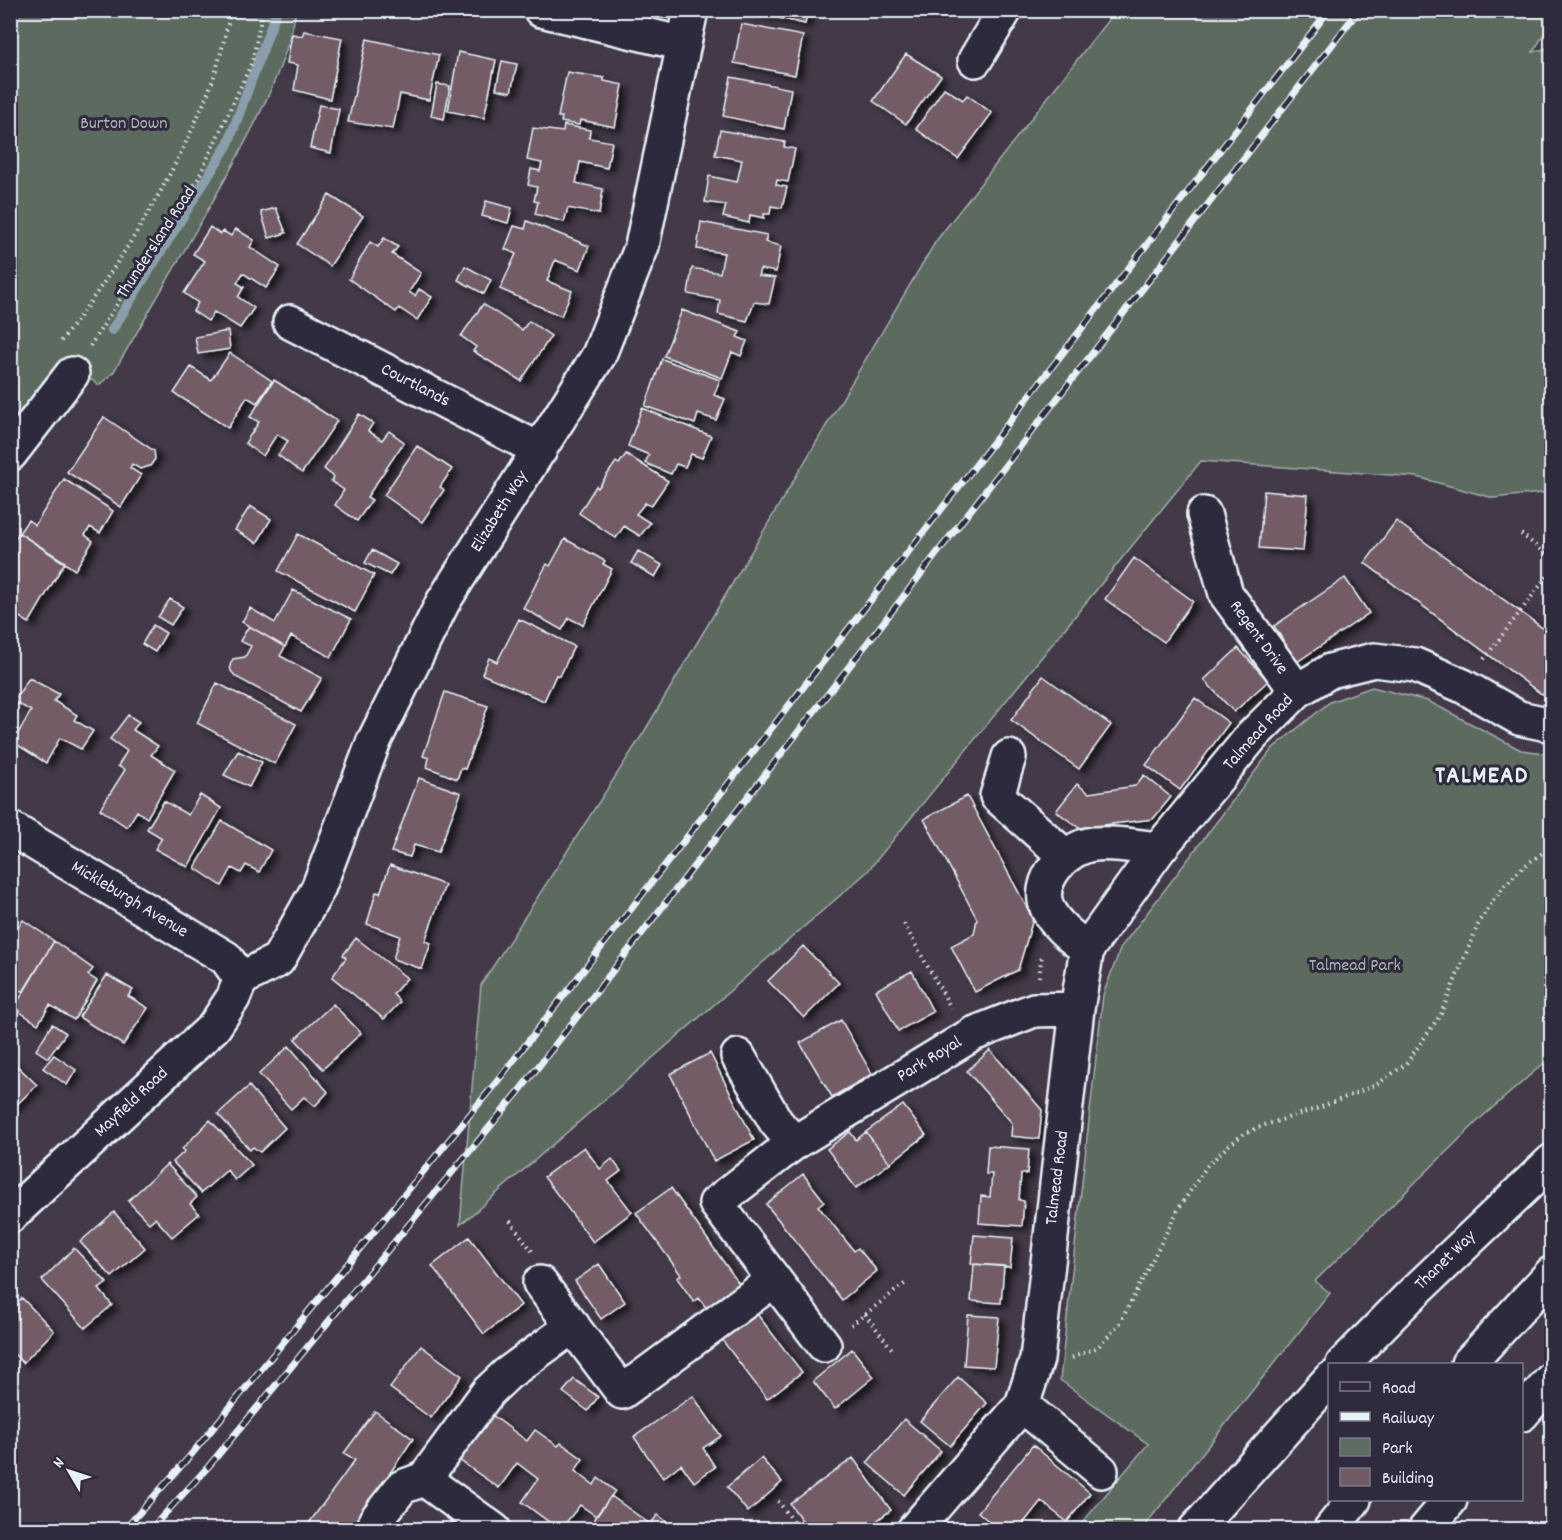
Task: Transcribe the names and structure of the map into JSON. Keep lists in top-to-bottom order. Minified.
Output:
{"streets":{"main road":["Courtlands","Elizabeth Way","Regent Drive","Talmead Road","Mickleburgh Avenue","Park Royal","Mayfield Road","Thanet Way"],"path":["Thundersland Road"]},"crossings":[["Courtlands","Elizabeth Way"],["Elizabeth Way","Mickleburgh Avenue"],["Elizabeth Way","Mayfield Road"],["Regent Drive","Talmead Road"],["Talmead Road","Park Royal"],["Mickleburgh Avenue","Mayfield Road"]],"districts":["TALMEAD"],"parks":["Burton Down","Talmead Park"],"legend":["Road","Railway","Park","Building"],"north":"top left"}
